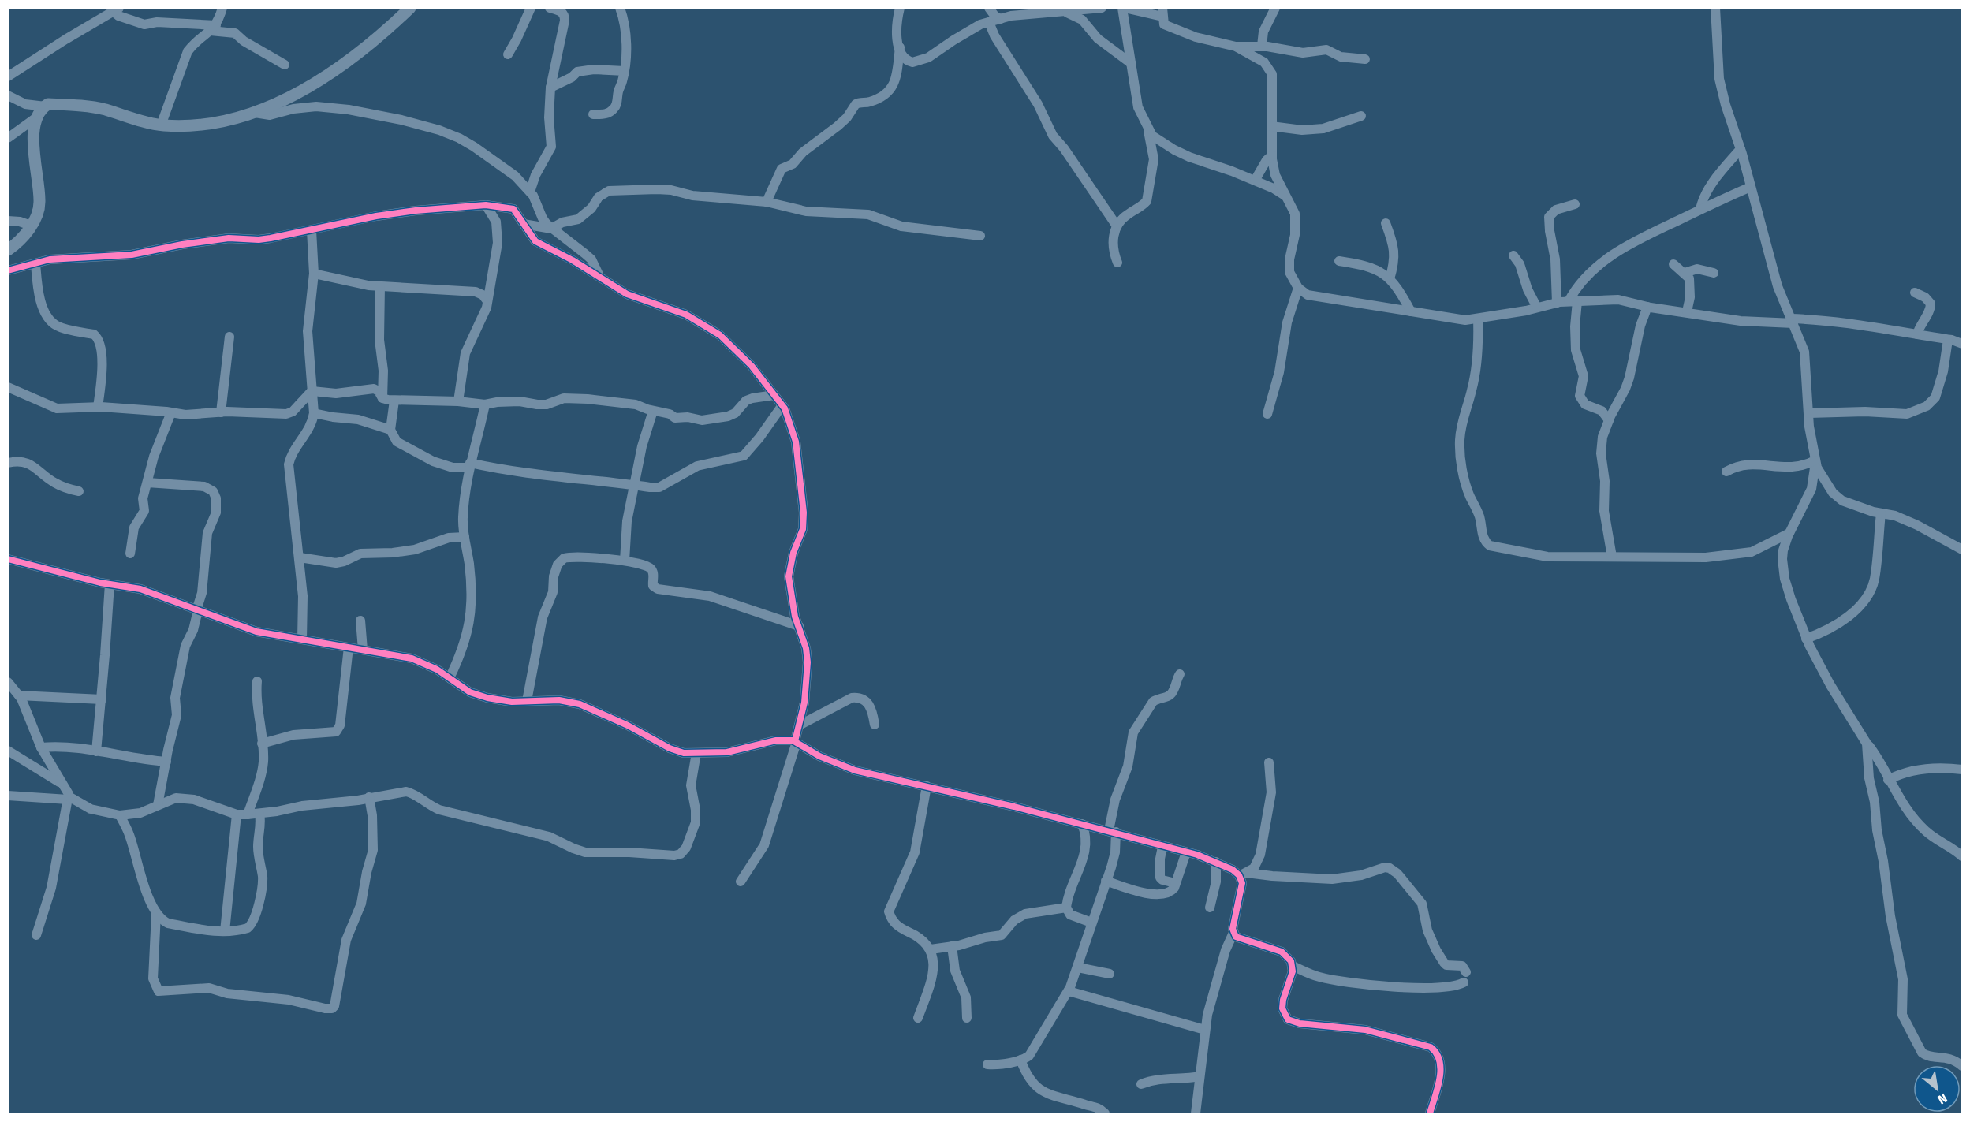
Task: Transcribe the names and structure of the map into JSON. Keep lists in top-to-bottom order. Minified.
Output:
{"north":"bottom right"}
